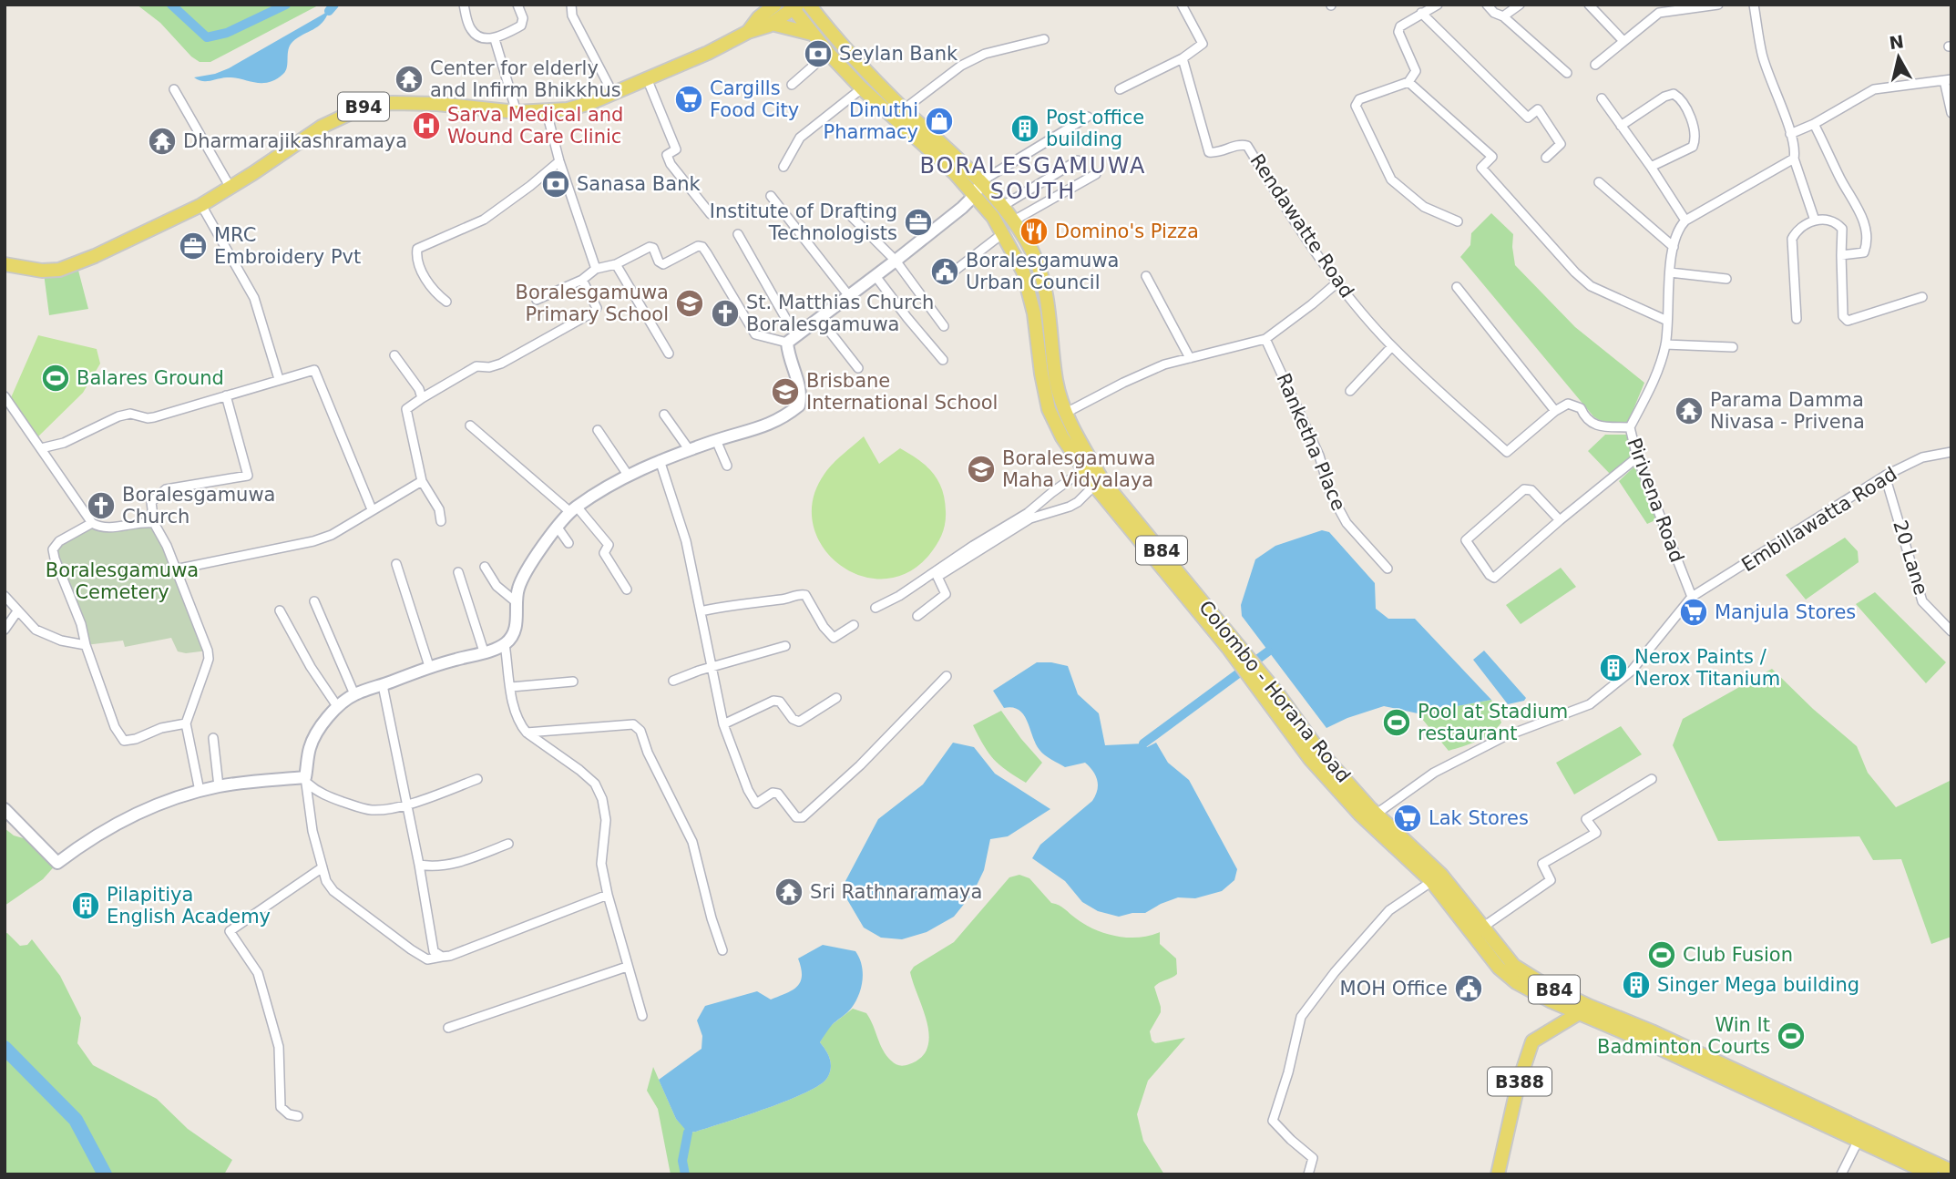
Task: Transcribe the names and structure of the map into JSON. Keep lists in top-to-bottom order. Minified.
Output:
{"streets":{"main road":["B94","B84","Colombo - Horana Road","B388"],"street":["Rendawatte Road","Ranketha Place","Pirivena Road","Embillawatta Road","20 Lane"]},"crossings":[["B94","Colombo - Horana Road"],["Pirivena Road","Embillawatta Road"],["Embillawatta Road","20 Lane"],["Colombo - Horana Road","B388"]],"districts":["BORALESGAMUWA SOUTH"],"parks":["Boralesgamuwa Cemetery"],"places":{"bank":["Seylan Bank","Sanasa Bank"],"temple":["Center for elderly and Infirm Bhikkhus","Dharmarajikashramaya","Parama Damma Nivasa - Privena","Sri Rathnaramaya"],"supermarket":["Cargills Food City","Manjula Stores","Lak Stores"],"shop":["Dinuthi Pharmacy"],"hospital":["Sarva Medical and Wound Care Clinic"],"building":["Post office building","Nerox Paints / Nerox Titanium","Pilapitiya English Academy","Singer Mega building"],"office":["Institute of Drafting Technologists","MRC Embroidery Pvt"],"restaurant":["Domino's Pizza"],"public building":["Boralesgamuwa Urban Council","MOH Office"],"school or university":["Boralesgamuwa Primary School","Brisbane International School","Boralesgamuwa Maha Vidyalaya"],"church":["St. Matthias Church Boralesgamuwa","Boralesgamuwa Church"],"sports":["Balares Ground","Pool at Stadium restaurant","Club Fusion","Win It Badminton Courts"]},"north":"top"}
